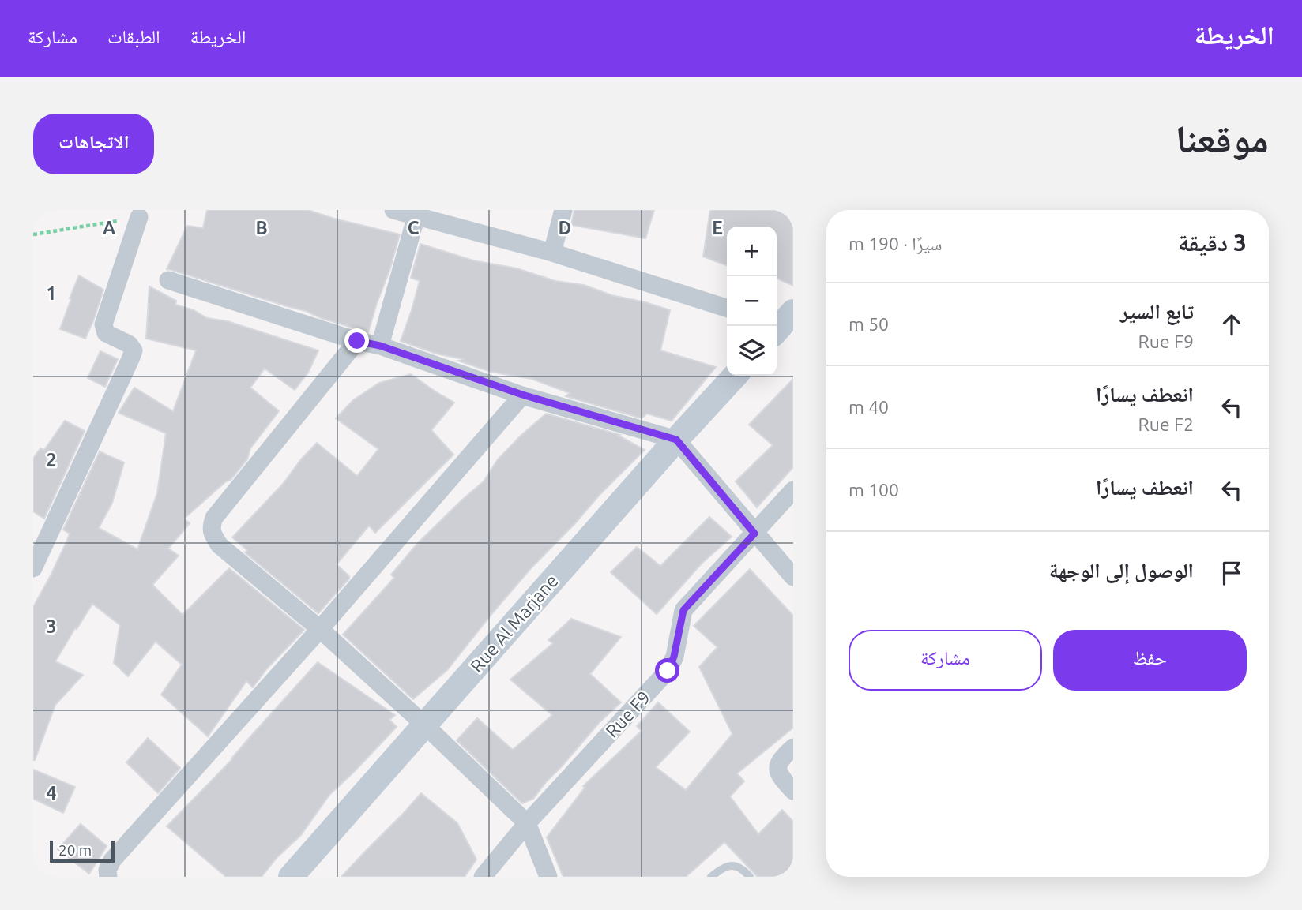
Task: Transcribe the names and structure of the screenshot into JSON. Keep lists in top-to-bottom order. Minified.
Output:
{"streets":{"street":["Rue Al Marjane","Rue F9"]},"scale_bar":"20 m","page":{"header":"الخريطة","nav":["الخريطة","الطبقات","مشاركة"],"title":"موقعنا","buttons":["الاتجاهات",["حفظ","مشاركة"]],"heading":["3 دقيقة","سيرًا · 190 m"],"map_buttons":["+","−"],"list":[["تابع السير","Rue F9","50 m"],["انعطف يسارًا","Rue F2","40 m"],["انعطف يسارًا","100 m"],"الوصول إلى الوجهة"],"scale":"20 m"},"grid":{"columns":["A","B","C","D","E"],"rows":["1","2","3","4"]}}
